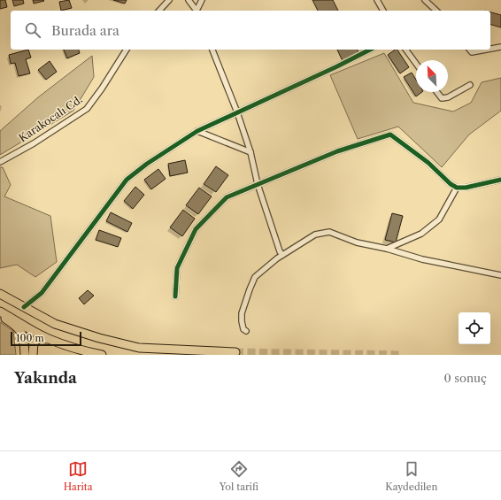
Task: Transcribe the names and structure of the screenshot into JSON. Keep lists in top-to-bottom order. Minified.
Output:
{"streets":{"street":["Karakocalı Cd."]},"scale_bar":"100 m","north":"top left","page":{"search":"Burada ara","scale":"100 m","heading":["Yakında","0 sonuç"],"nav":["Harita","Yol tarifi","Kaydedilen"]}}
